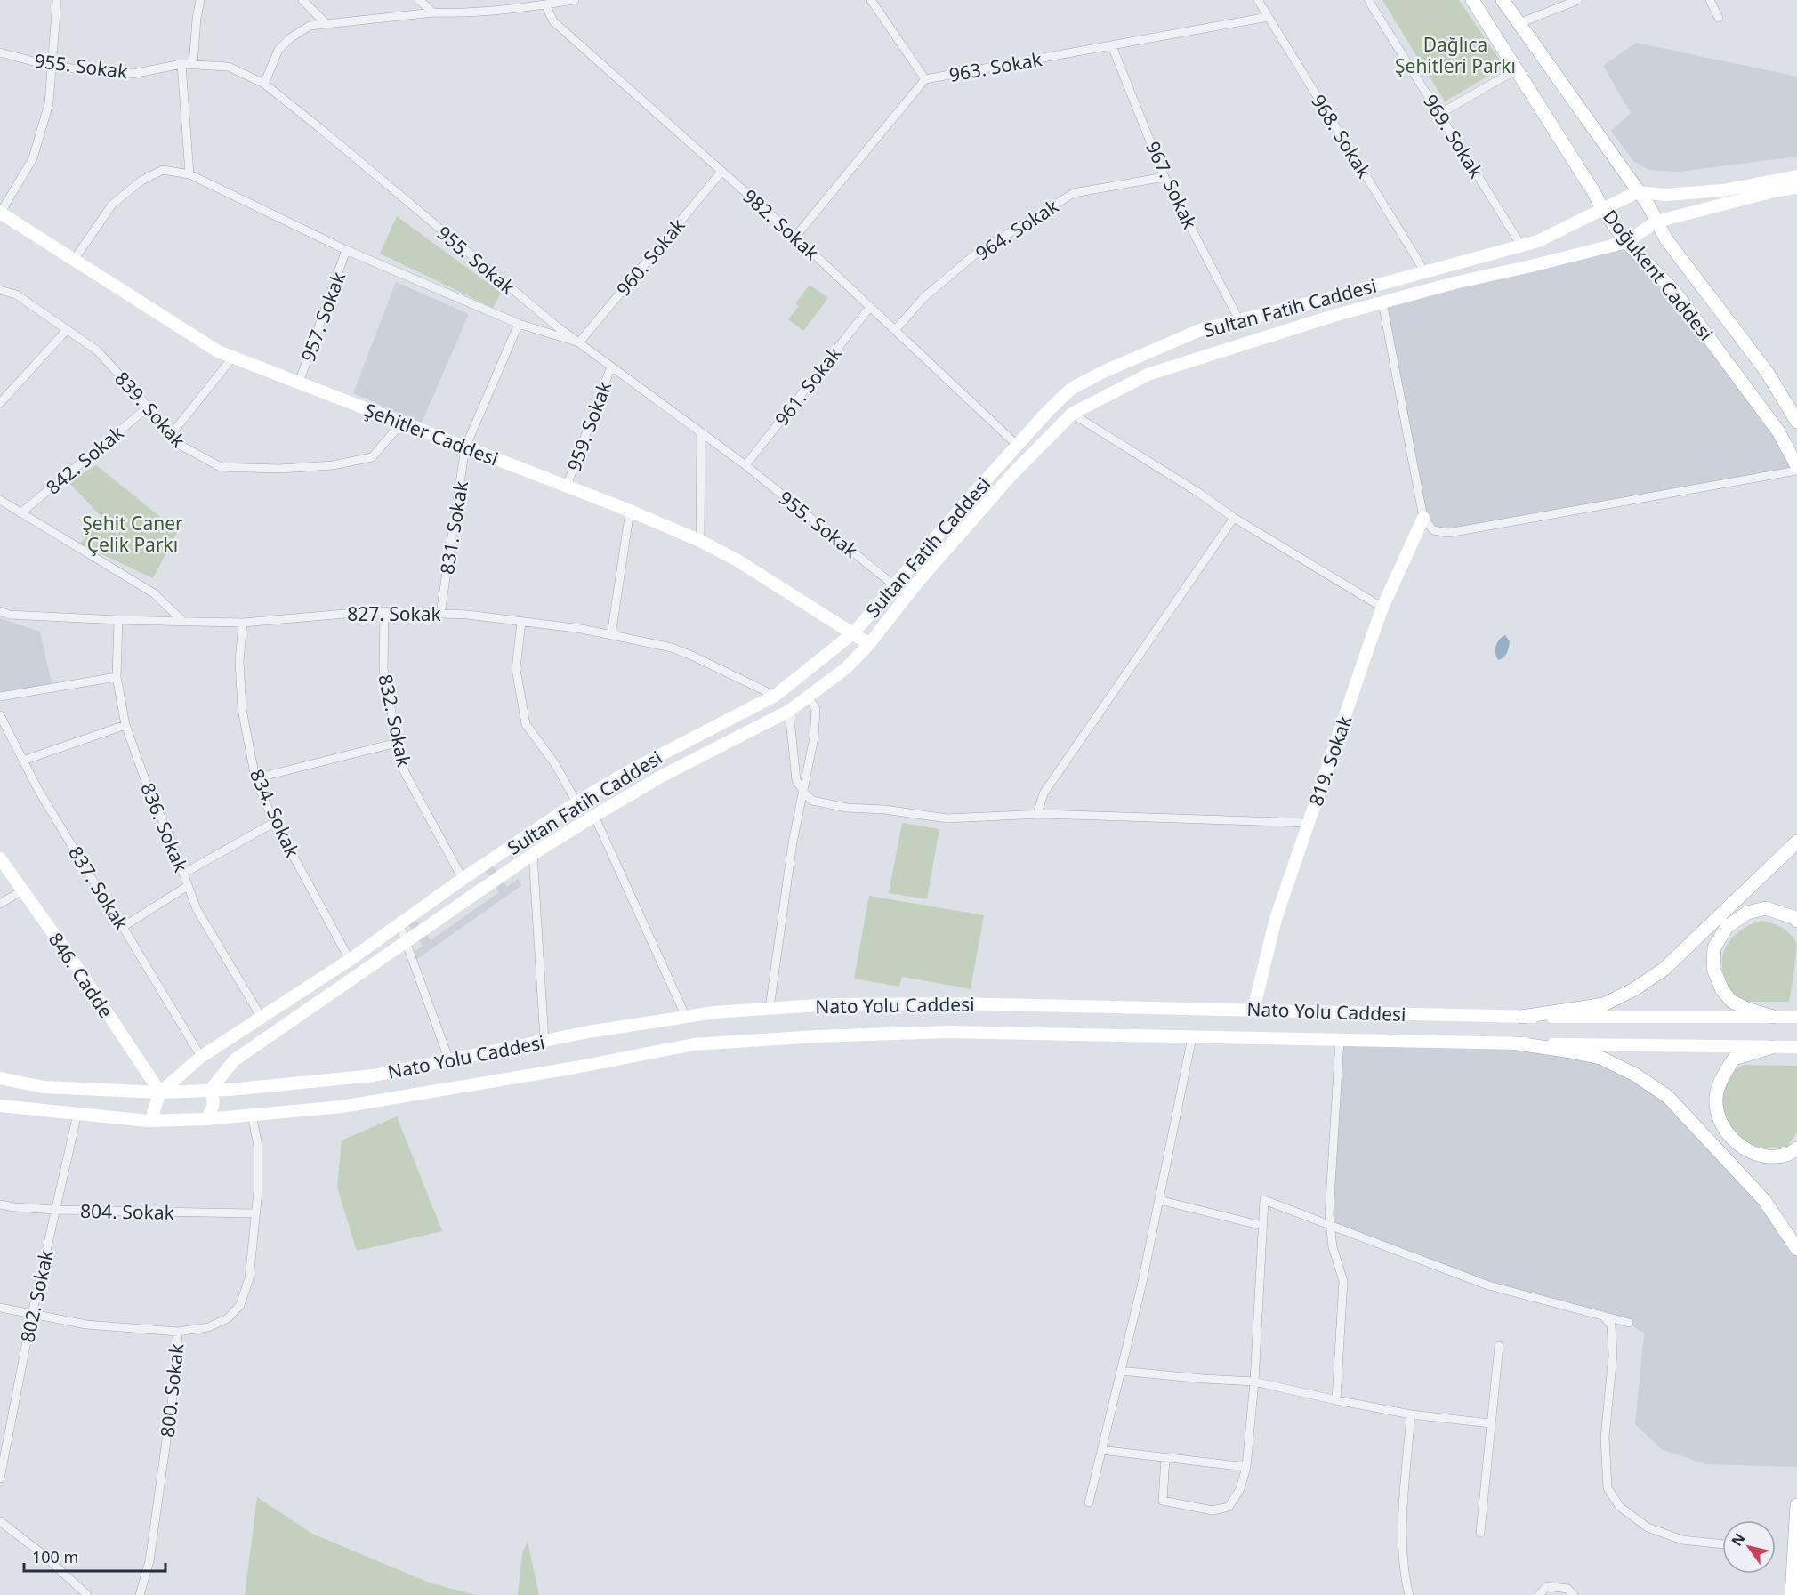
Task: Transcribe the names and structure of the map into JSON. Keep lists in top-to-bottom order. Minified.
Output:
{"streets":{"main road":["Doğukent Caddesi","Sultan Fatih Caddesi","Şehitler Caddesi","819. Sokak","846. Cadde","Nato Yolu Caddesi"],"street":["955. Sokak","963. Sokak","968. Sokak","969. Sokak","967. Sokak","982. Sokak","964. Sokak","960. Sokak","957. Sokak","961. Sokak","839. Sokak","959. Sokak","842. Sokak","831. Sokak","827. Sokak","832. Sokak","834. Sokak","836. Sokak","837. Sokak","804. Sokak","802. Sokak","800. Sokak"]},"crossings":[["955. Sokak","960. Sokak"],["955. Sokak","Sultan Fatih Caddesi"],["955. Sokak","961. Sokak"],["955. Sokak","959. Sokak"],["963. Sokak","968. Sokak"],["963. Sokak","967. Sokak"],["963. Sokak","982. Sokak"],["968. Sokak","Sultan Fatih Caddesi"],["969. Sokak","Sultan Fatih Caddesi"],["967. Sokak","964. Sokak"],["967. Sokak","Sultan Fatih Caddesi"],["982. Sokak","964. Sokak"],["982. Sokak","960. Sokak"],["982. Sokak","Sultan Fatih Caddesi"],["982. Sokak","961. Sokak"],["Doğukent Caddesi","Sultan Fatih Caddesi"],["Sultan Fatih Caddesi","Şehitler Caddesi"],["Sultan Fatih Caddesi","827. Sokak"],["Sultan Fatih Caddesi","832. Sokak"],["Sultan Fatih Caddesi","834. Sokak"],["Sultan Fatih Caddesi","836. Sokak"],["Sultan Fatih Caddesi","837. Sokak"],["Sultan Fatih Caddesi","846. Cadde"],["Sultan Fatih Caddesi","Nato Yolu Caddesi"],["957. Sokak","Şehitler Caddesi"],["839. Sokak","Şehitler Caddesi"],["839. Sokak","842. Sokak"],["959. Sokak","Şehitler Caddesi"],["Şehitler Caddesi","831. Sokak"],["831. Sokak","827. Sokak"],["827. Sokak","832. Sokak"],["827. Sokak","834. Sokak"],["827. Sokak","836. Sokak"],["819. Sokak","Nato Yolu Caddesi"],["846. Cadde","Nato Yolu Caddesi"],["Nato Yolu Caddesi","802. Sokak"],["804. Sokak","802. Sokak"],["802. Sokak","800. Sokak"]],"parks":["Dağlıca Şehitleri Parkı","Şehit Caner Çelik Parkı"],"scale_bar":"100 m","north":"top left"}
